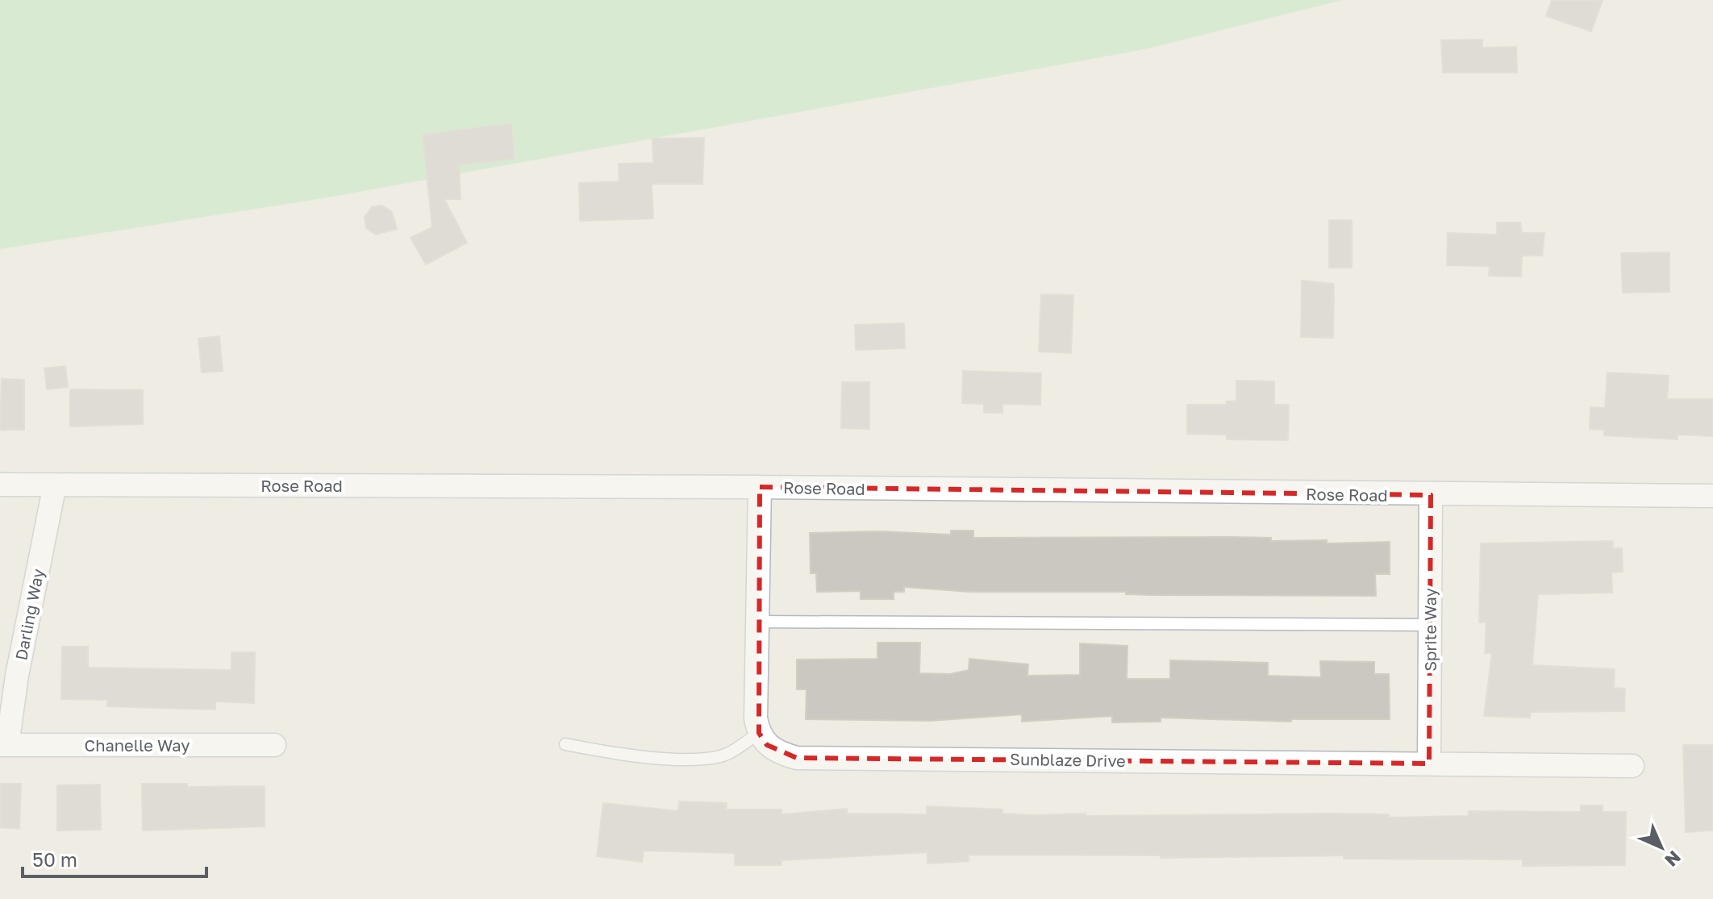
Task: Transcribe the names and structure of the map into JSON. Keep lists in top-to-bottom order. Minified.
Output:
{"streets":{"street":["Rose Road","Darling Way","Sprite Way","Chanelle Way","Sunblaze Drive"]},"crossings":[["Rose Road","Darling Way"],["Rose Road","Sprite Way"],["Darling Way","Chanelle Way"],["Sprite Way","Sunblaze Drive"]],"scale_bar":"50 m","north":"bottom right"}
